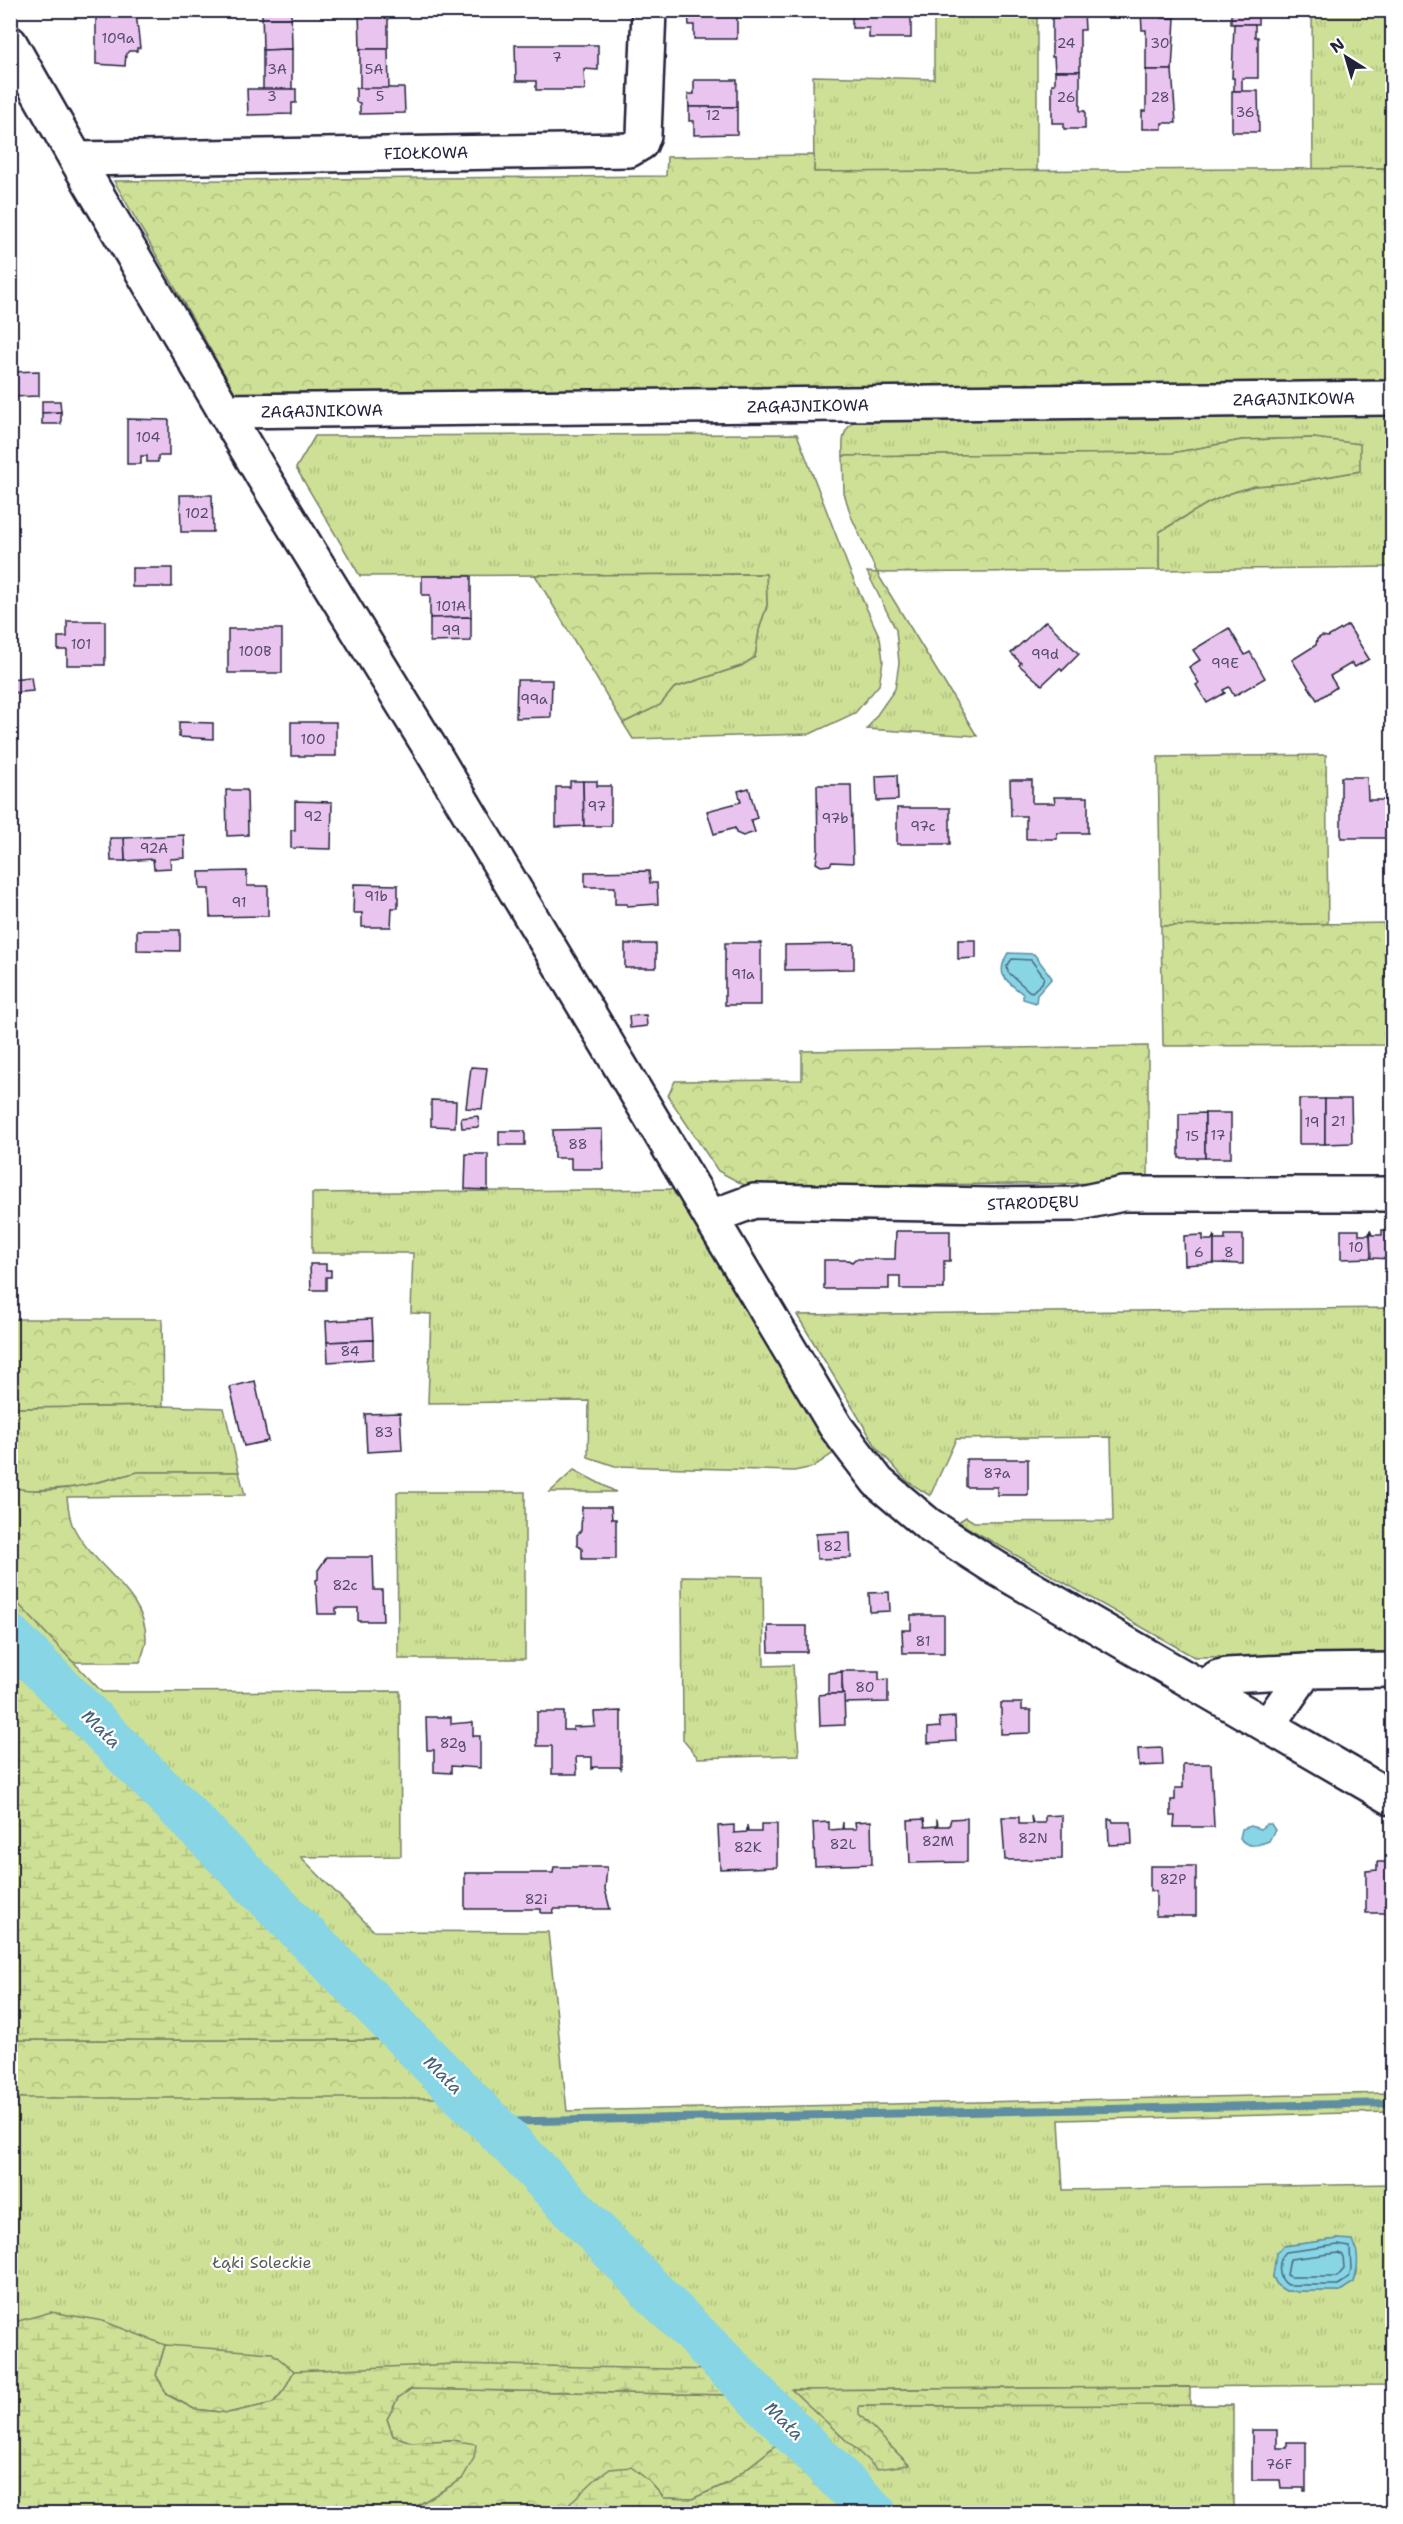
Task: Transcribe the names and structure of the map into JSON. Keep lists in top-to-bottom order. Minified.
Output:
{"streets":{"street":["FIOŁKOWA","ZAGAJNIKOWA","STARODĘBU"]},"water":["Mała"],"parks":["Łąki Soleckie"],"house_numbers":["109a","24","30","7","3A","5A","3","5","26","28","36","12","104","102","101A","99","101","100B","99d","99E","99a","100","97","92","97b","97c","92A","91b","91","91a","21","19","17","15","88","10","6","8","84","83","87a","82","82c","81","80","82g","82N","82M","82L","82K","82P","82i","76F"],"north":"top left"}
